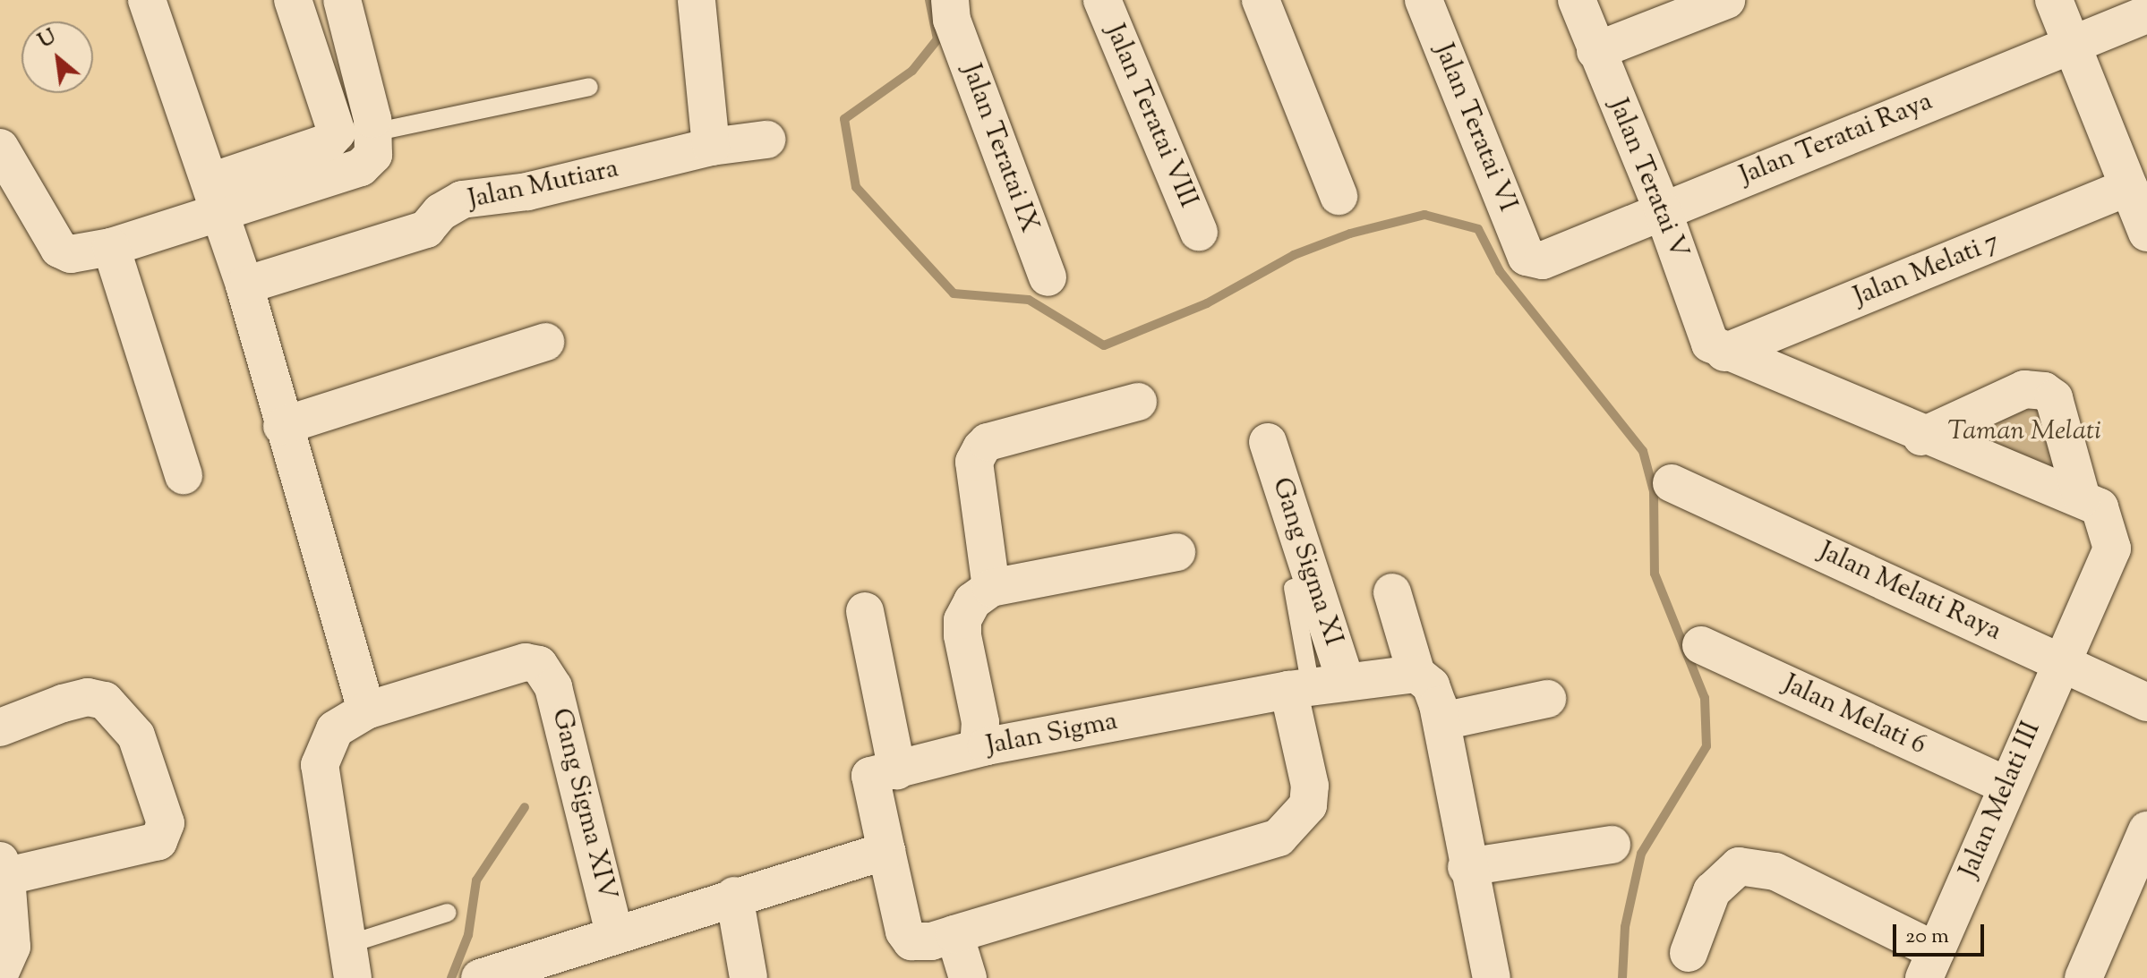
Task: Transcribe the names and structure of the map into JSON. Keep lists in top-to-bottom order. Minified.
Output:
{"streets":{"street":["Jalan Teratai VIII","Jalan Teratai VI","Jalan Teratai Raya","Jalan Teratai IX","Jalan Teratai V","Jalan Mutiara","Jalan Melati 7","Gang Sigma XI","Jalan Melati Raya","Jalan Melati 6","Jalan Sigma","Jalan Melati III","Gang Sigma XIV"]},"crossings":[["Jalan Teratai VI","Jalan Teratai Raya"],["Jalan Teratai Raya","Jalan Teratai V"],["Jalan Teratai V","Jalan Melati 7"],["Gang Sigma XI","Jalan Sigma"],["Jalan Melati Raya","Jalan Melati III"],["Jalan Melati 6","Jalan Melati III"]],"parks":["Taman Melati"],"scale_bar":"20 m","north":"top left"}
